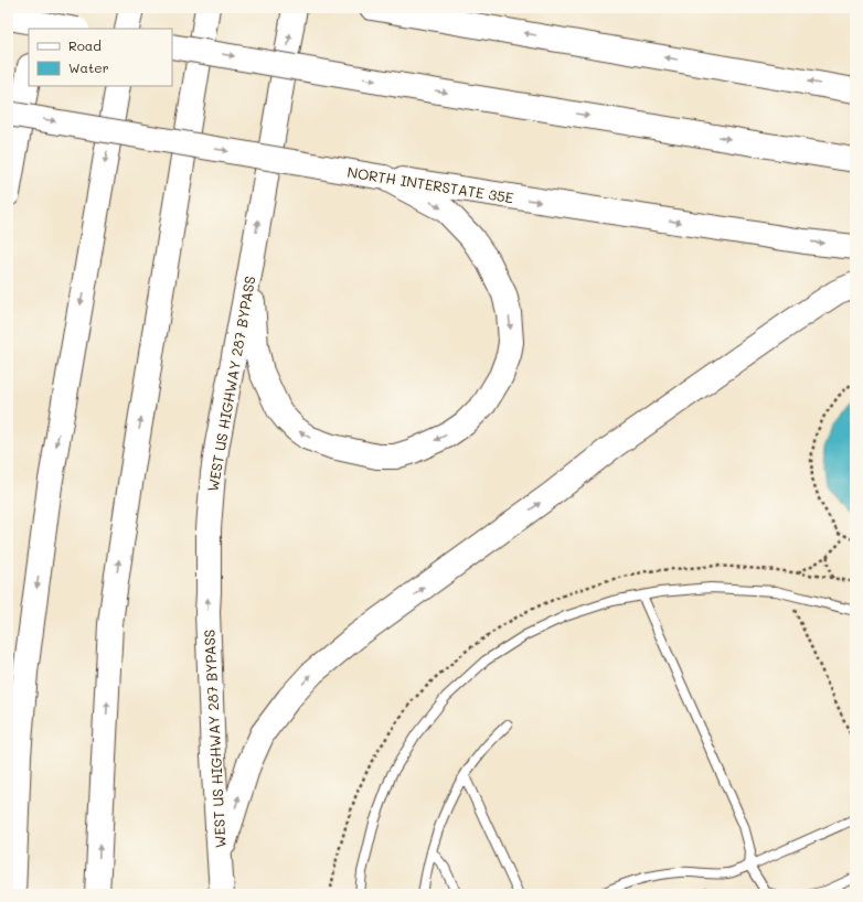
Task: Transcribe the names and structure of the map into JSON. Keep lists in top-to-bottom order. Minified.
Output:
{"streets":{"main road":["NORTH INTERSTATE 35E","WEST US HIGHWAY 287 BYPASS"]},"legend":["Road","Water"]}
